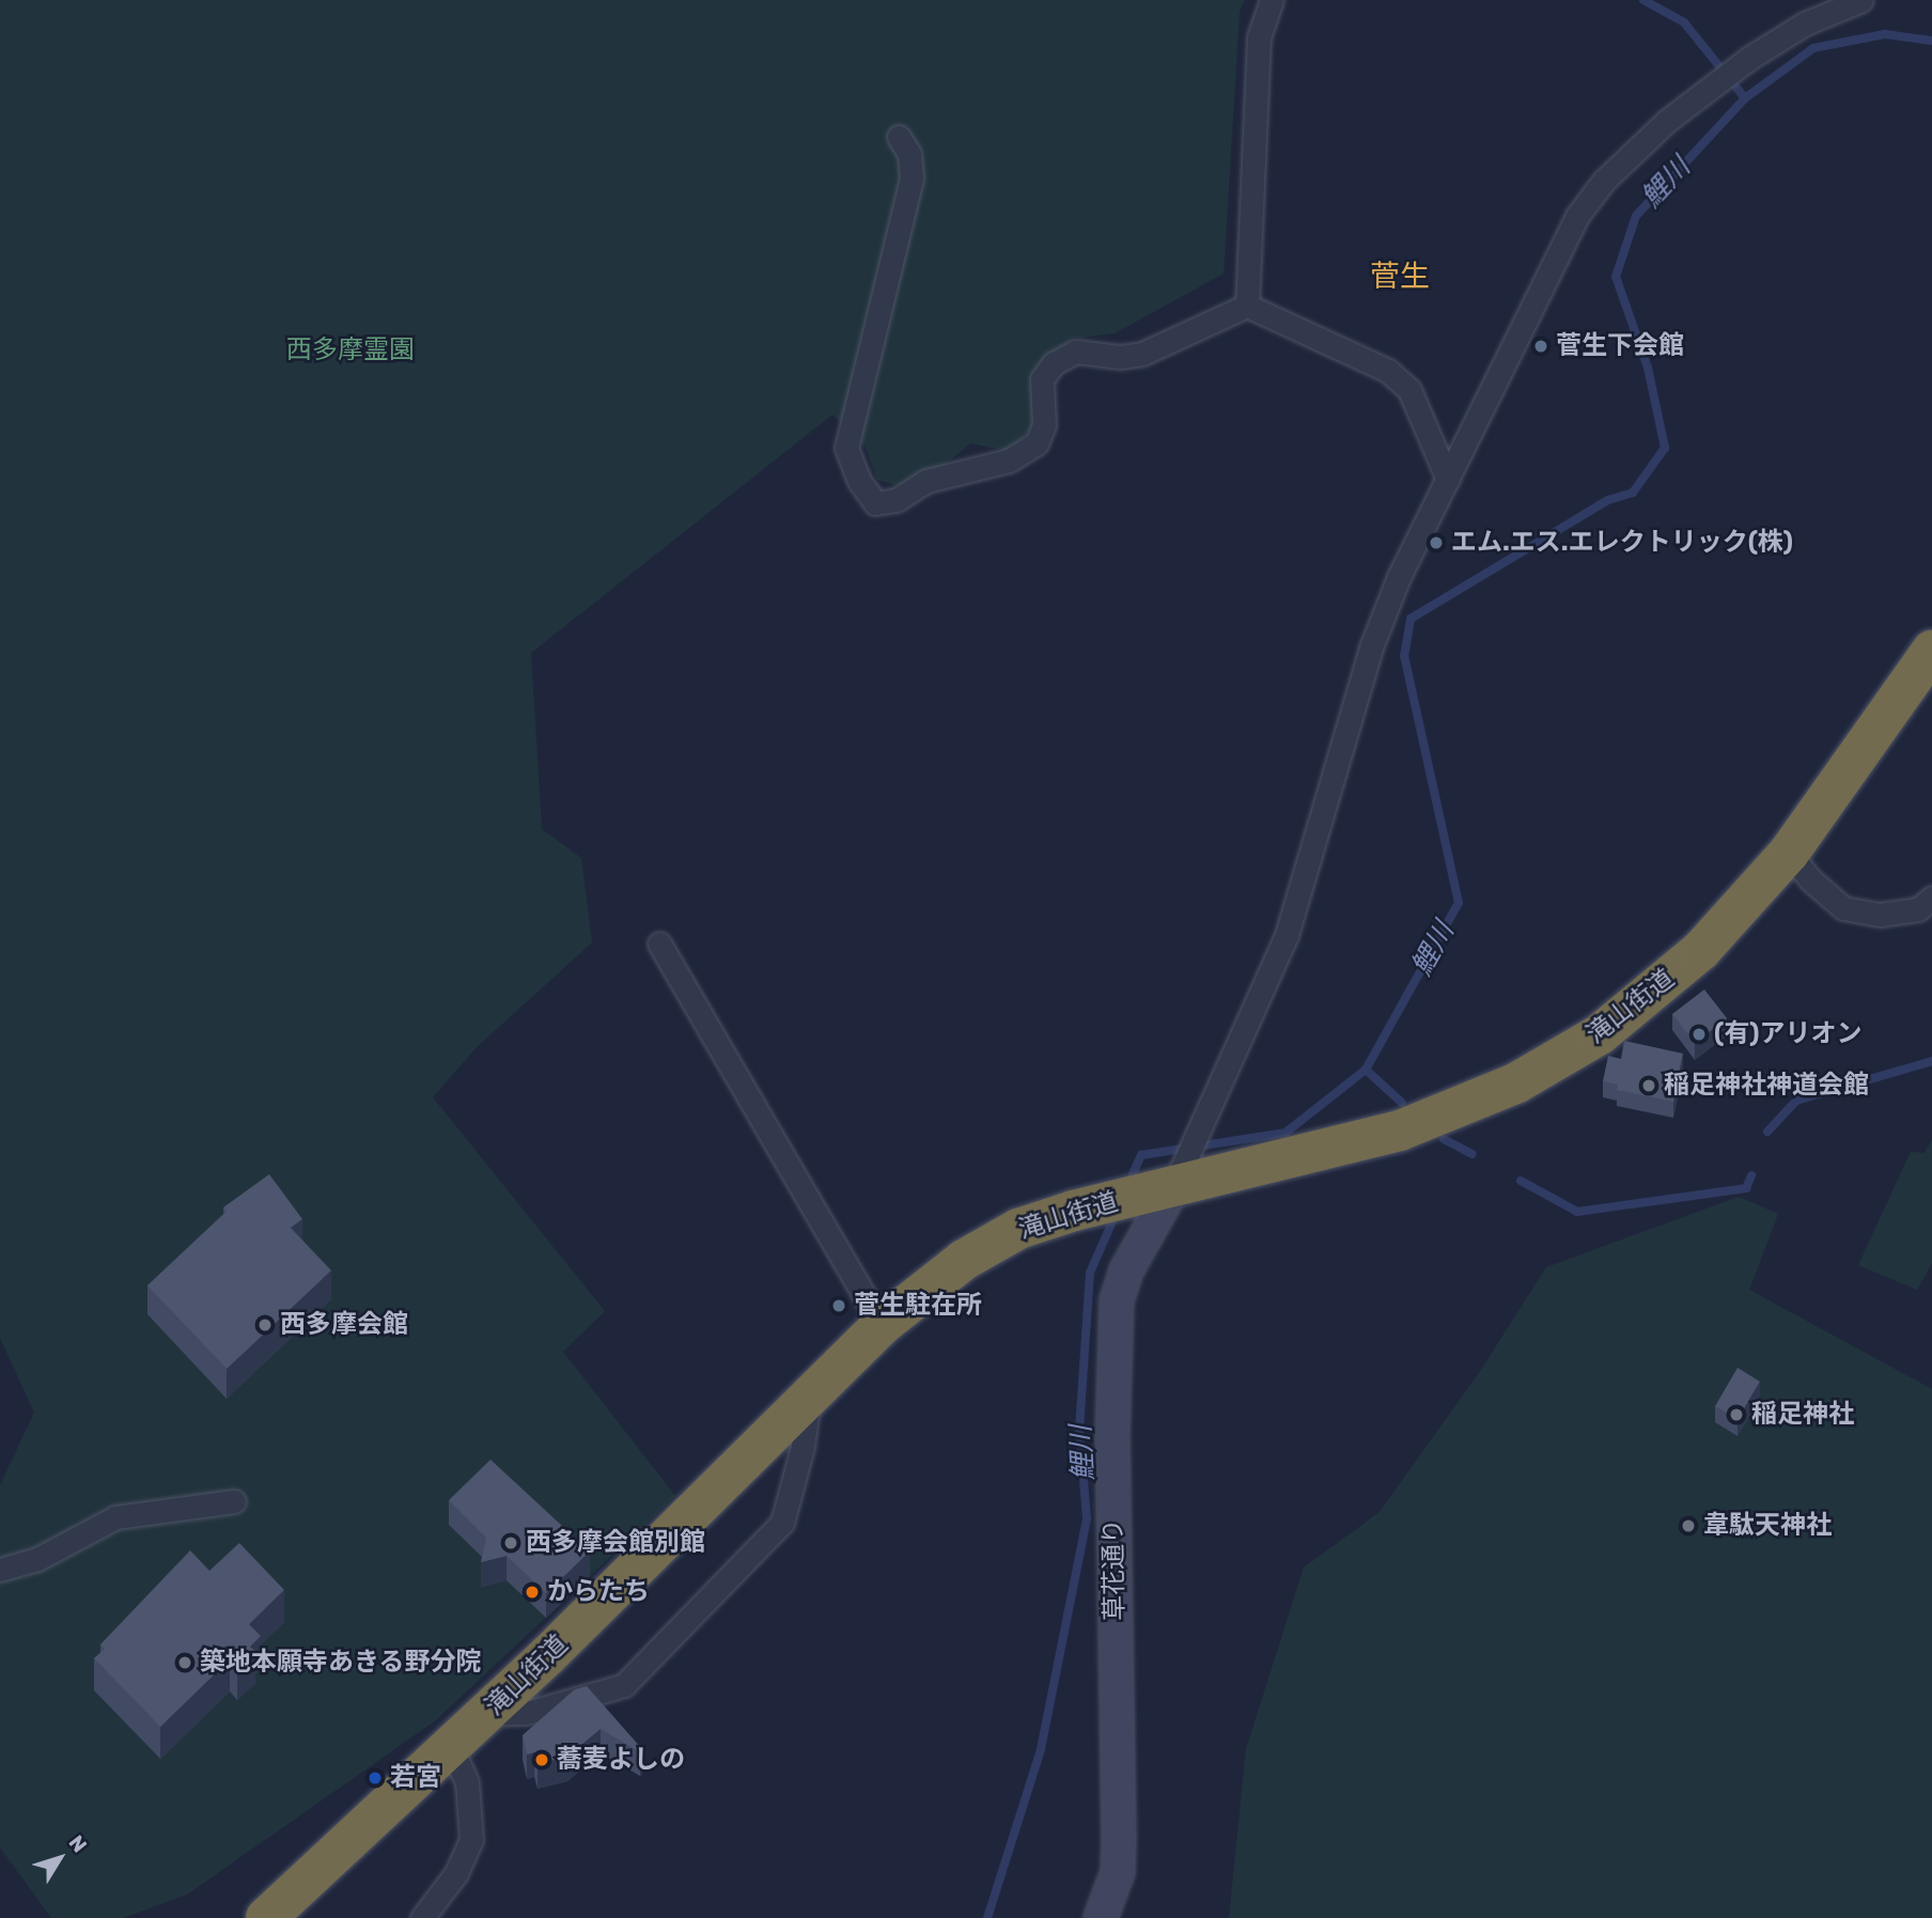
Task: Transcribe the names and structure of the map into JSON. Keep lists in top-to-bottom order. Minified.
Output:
{"streets":{"highway":["滝山街道"],"street":["草花通り"]},"crossings":[["滝山街道","草花通り"]],"districts":["菅生"],"water":["鯉川"],"parks":["西多摩霊園"],"places":["菅生下会館","エム.エス.エレクトリック(株)","(有)アリオン","稲足神社神道会館","菅生駐在所","西多摩会館","稲足神社","韋駄天神社","西多摩会館別館","からたち","築地本願寺あきる野分院","蕎麦よしの","若宮"],"north":"top right"}
